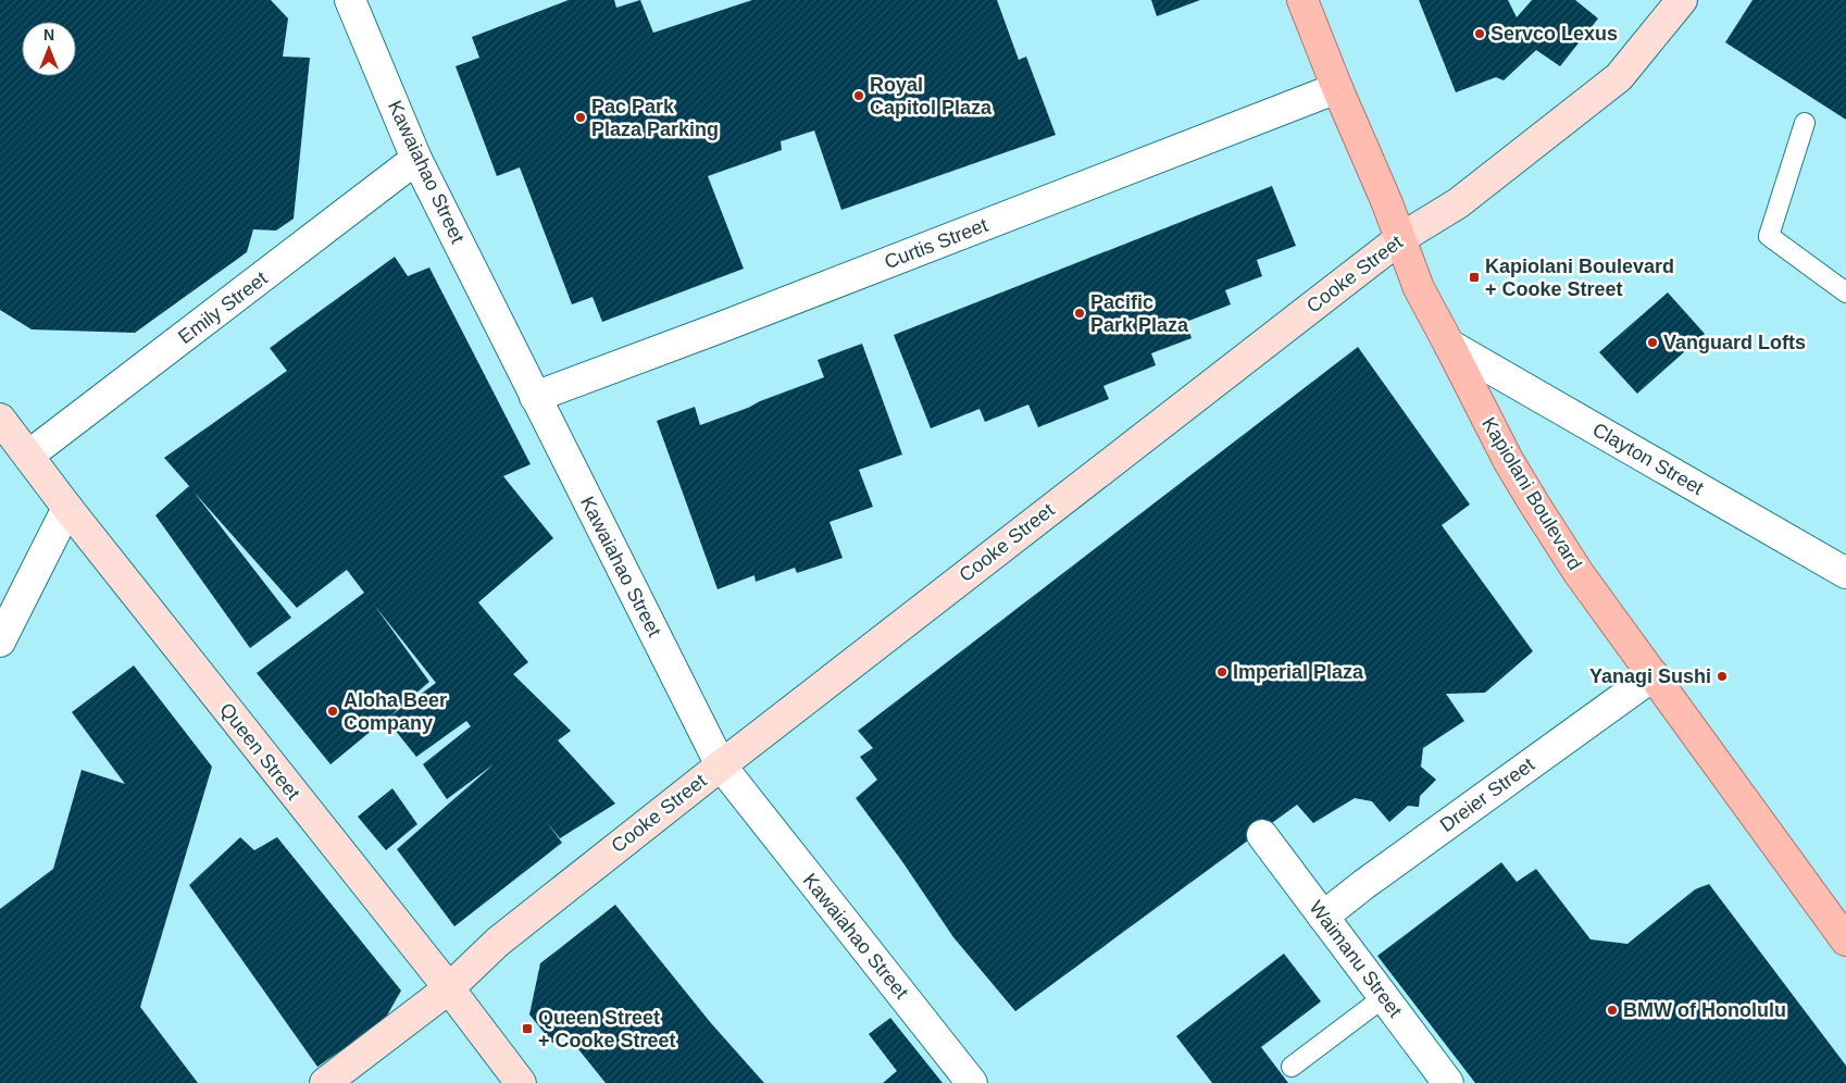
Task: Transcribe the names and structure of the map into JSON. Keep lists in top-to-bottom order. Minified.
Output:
{"streets":{"main road":["Kapiolani Boulevard"],"street":["Kawaiahao Street","Curtis Street","Cooke Street","Emily Street","Clayton Street","Queen Street","Dreier Street","Waimanu Street"]},"crossings":[["Kawaiahao Street","Curtis Street"],["Kawaiahao Street","Cooke Street"],["Kawaiahao Street","Emily Street"],["Curtis Street","Kapiolani Boulevard"],["Cooke Street","Kapiolani Boulevard"],["Cooke Street","Queen Street"],["Emily Street","Queen Street"],["Clayton Street","Kapiolani Boulevard"],["Kapiolani Boulevard","Dreier Street"],["Dreier Street","Waimanu Street"]],"places":{"other":["Servco Lexus","Royal Capitol Plaza","Pac Park Plaza Parking","Pacific Park Plaza","Vanguard Lofts","Imperial Plaza","Yanagi Sushi","Aloha Beer Company","BMW of Honolulu"],"transit":["Kapiolani Boulevard + Cooke Street","Queen Street + Cooke Street"]},"north":"top"}
